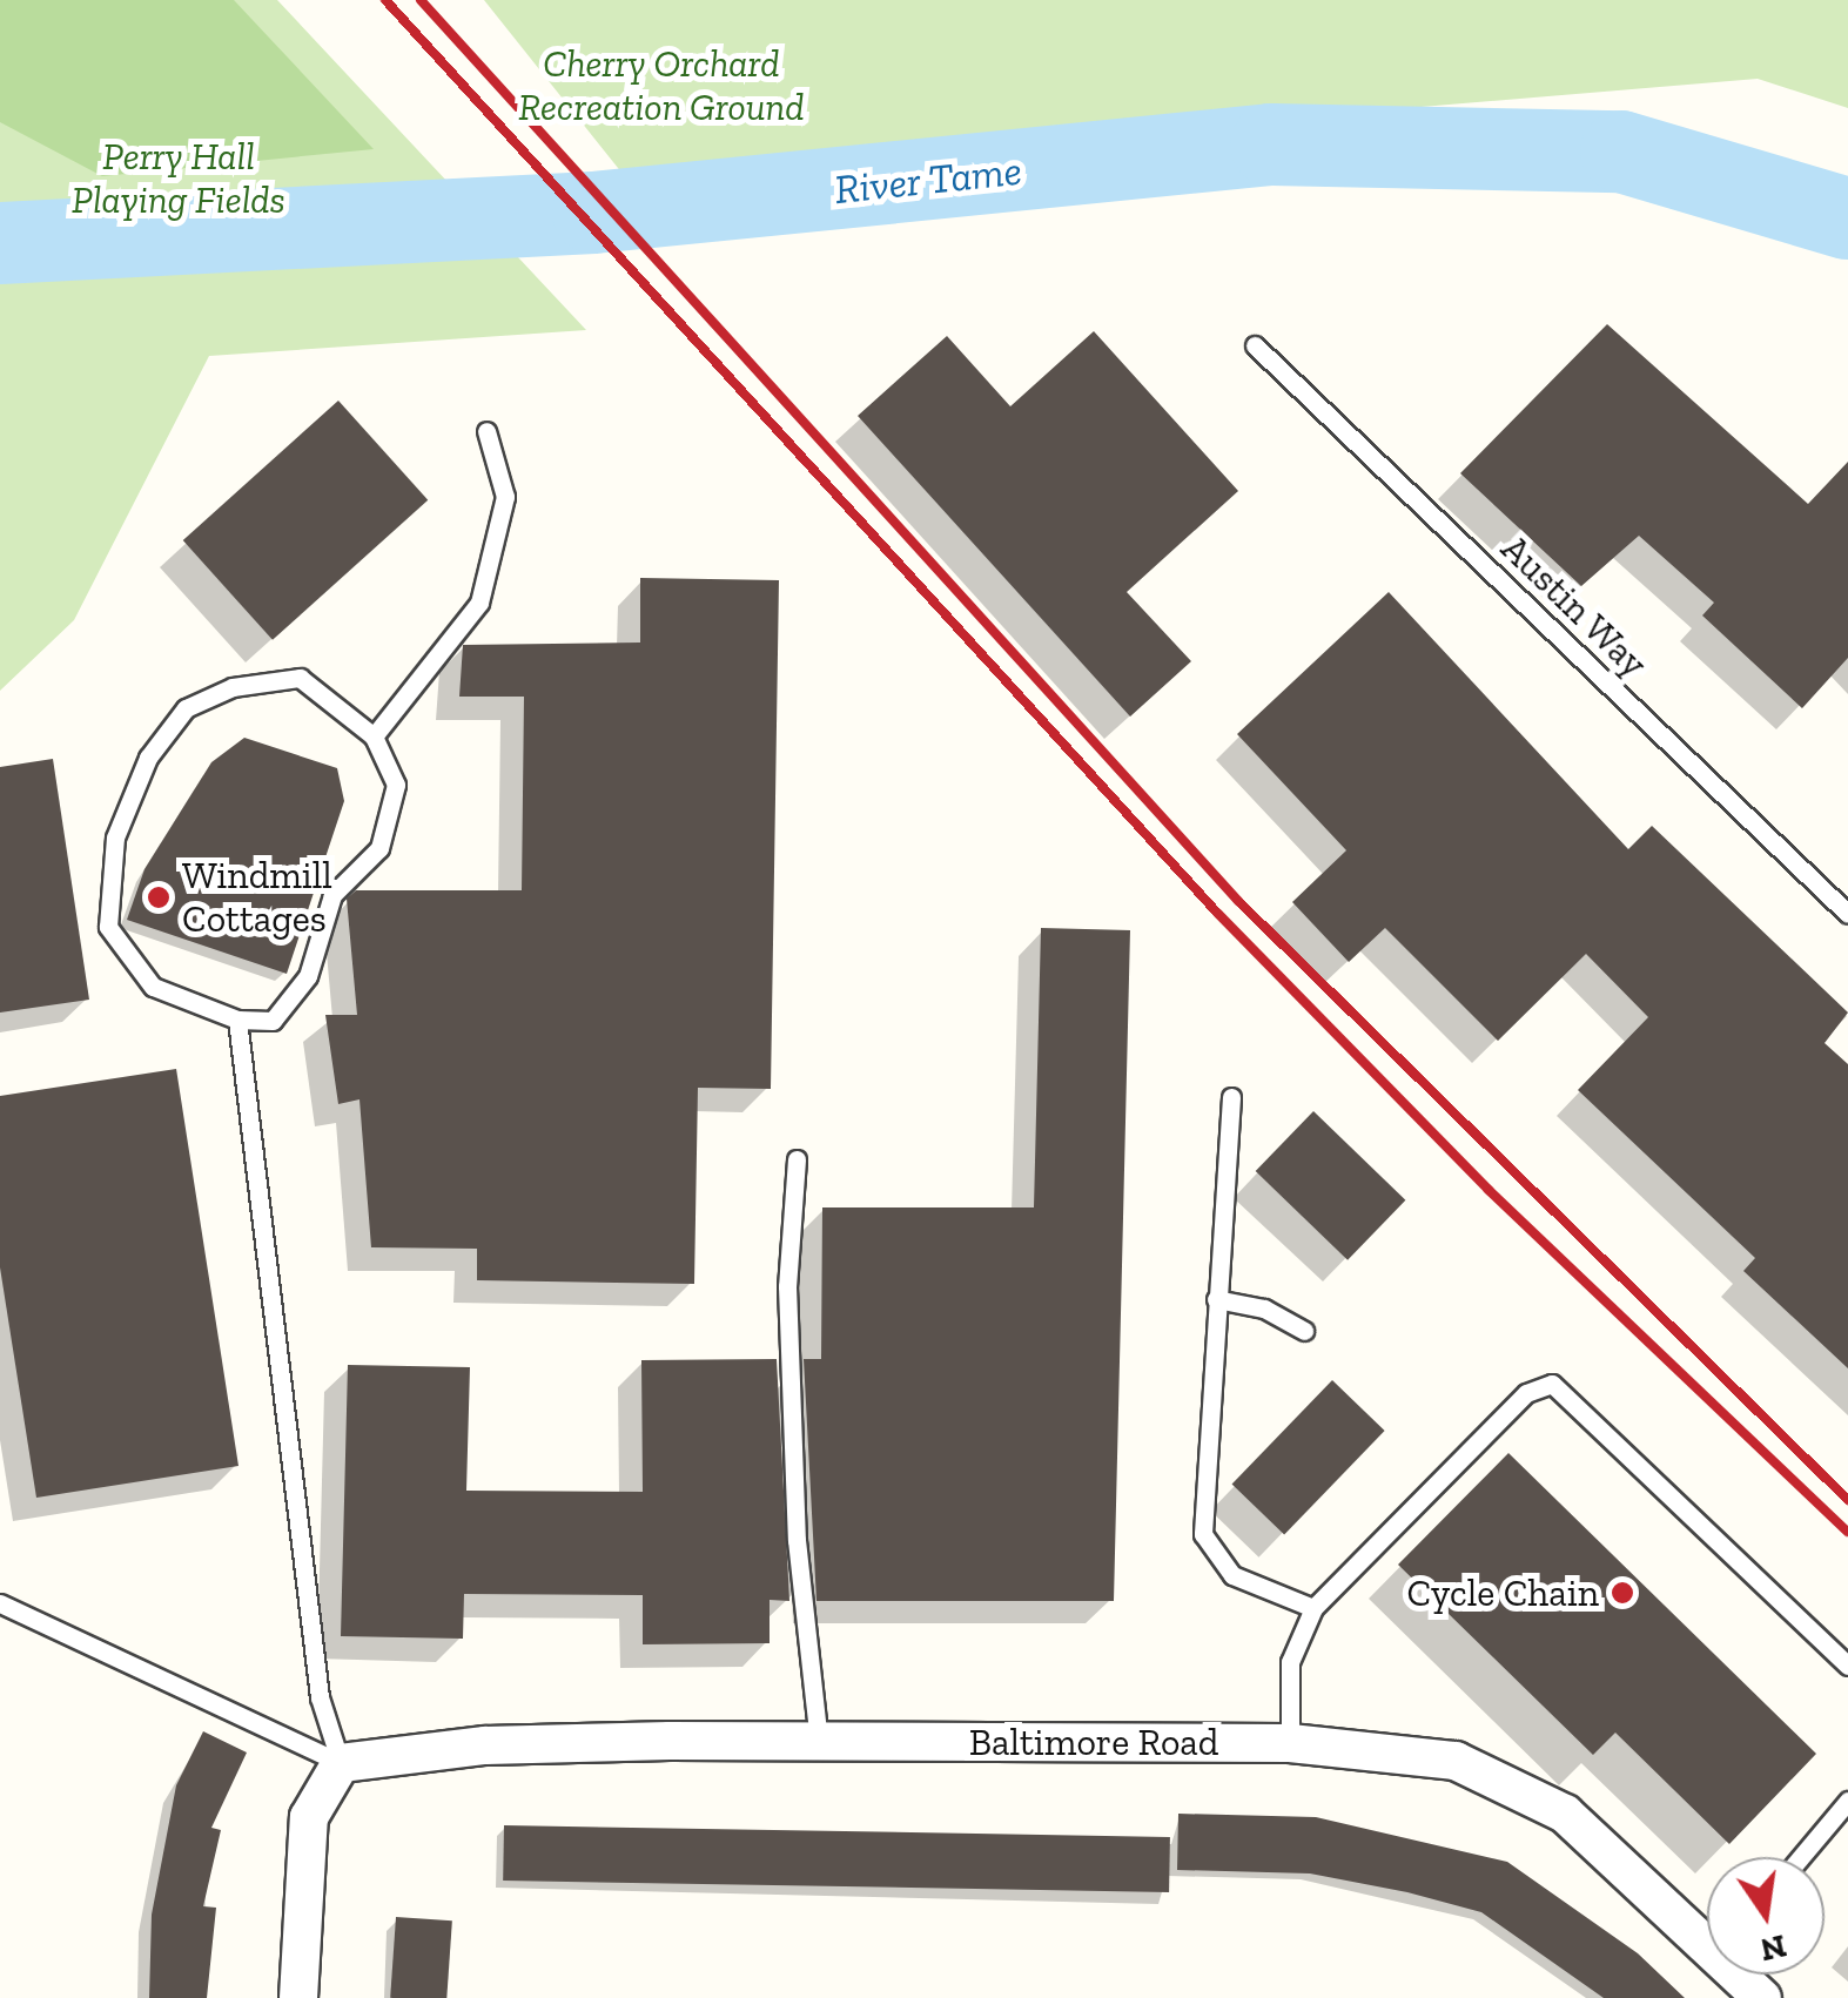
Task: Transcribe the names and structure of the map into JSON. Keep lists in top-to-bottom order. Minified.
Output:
{"streets":{"street":["Baltimore Road"],"lane":["Austin Way"]},"water":["River Tame"],"parks":["Cherry Orchard Recreation Ground","Perry Hall Playing Fields"],"places":["Windmill Cottages","Cycle Chain"],"north":"bottom"}
